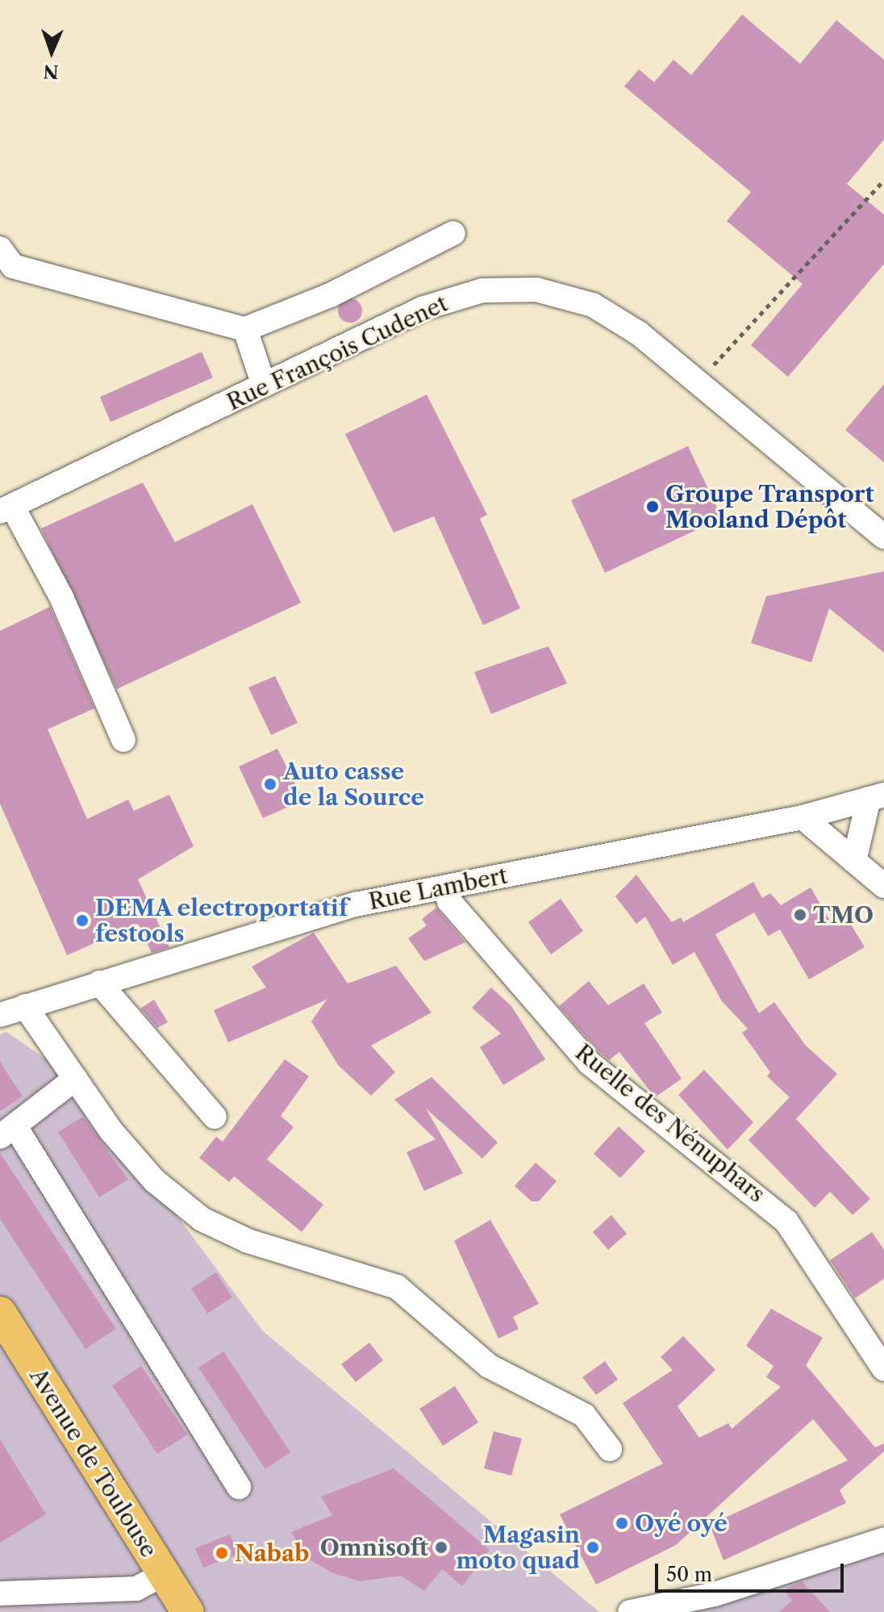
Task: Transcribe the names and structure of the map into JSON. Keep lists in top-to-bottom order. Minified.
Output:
{"streets":{"main road":["Avenue de Toulouse"],"street":["Rue François Cudenet","Rue Lambert","Ruelle des Nénuphars"]},"crossings":[["Rue Lambert","Ruelle des Nénuphars"]],"places":["Groupe Transport Mooland Dépôt","Auto casse de la Source","TMO","DEMA electroportatif festools","Oyé oyé","Omnisoft","Magasin moto quad","Nabab"],"scale_bar":"50 m","north":"bottom"}
